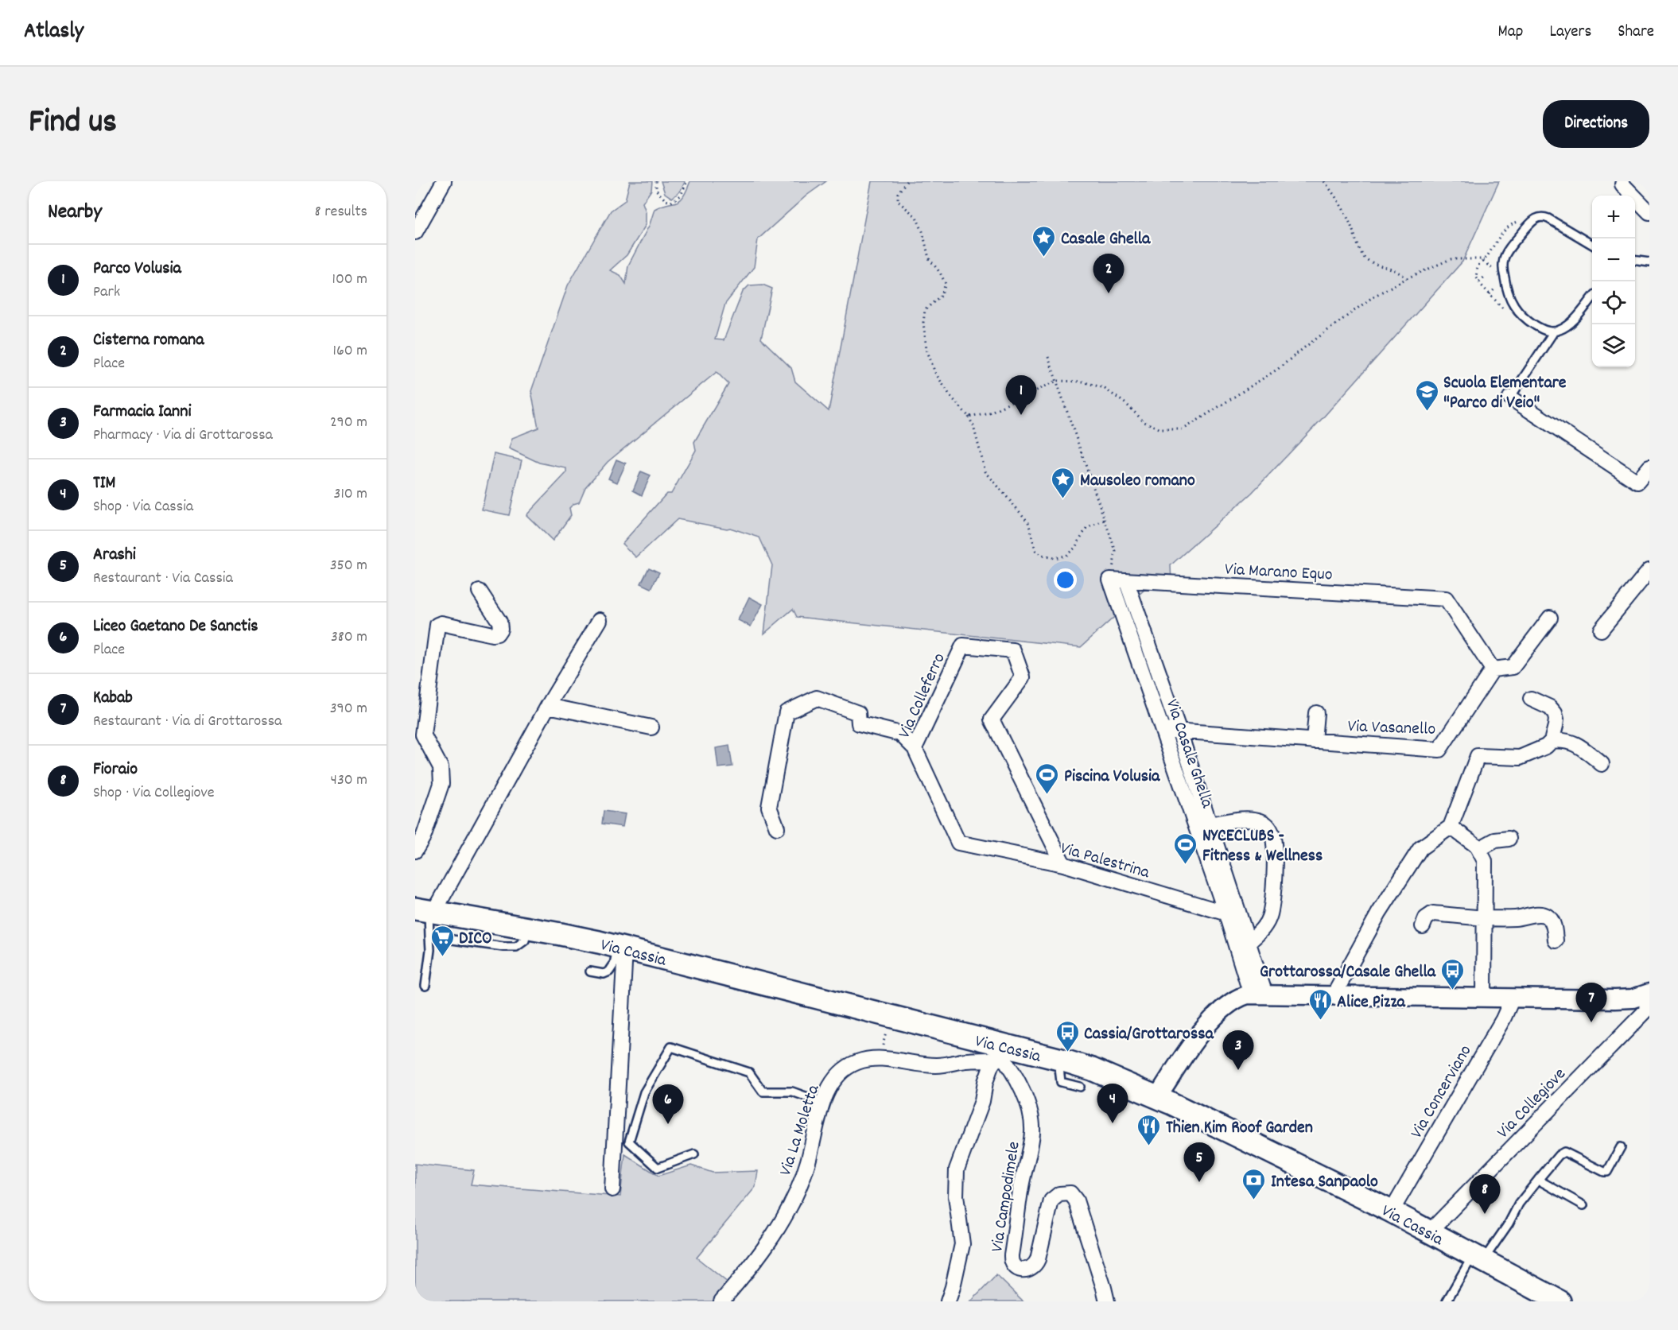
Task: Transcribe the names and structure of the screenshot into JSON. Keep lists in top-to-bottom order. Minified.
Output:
{"streets":{"main road":["Via Cassia"],"street":["Via Marano Equo","Via Colleferro","Via Vasanello","Via Casale Ghella","Via Palestrina","Via Concerviano","Via Collegiove","Via La Moletta","Via Campodimele"]},"crossings":[["Via Marano Equo","Via Vasanello"],["Via Marano Equo","Via Casale Ghella"],["Via Colleferro","Via Palestrina"],["Via Vasanello","Via Casale Ghella"],["Via Casale Ghella","Via Palestrina"],["Via Cassia","Via Collegiove"],["Via Cassia","Via La Moletta"],["Via Cassia","Via Campodimele"],["Via La Moletta","Via Campodimele"]],"places":{"place":["Casale Ghella","Mausoleo romano"],"school or university":["Scuola Elementare \"Parco di Veio\""],"sports":["Piscina Volusia","NYCECLUBS - Fitness & Wellness"],"supermarket":["DICO"],"bus stop":["Grottarossa/Casale Ghella","Cassia/Grottarossa"],"restaurant":["Alice Pizza","Thien Kim Roof Garden"],"bank":["Intesa Sanpaolo"]},"page":{"header":"Atlasly","nav":["Map","Layers","Share"],"title":"Find us","buttons":"Directions","heading":["Nearby","8 results"],"map_buttons":["+","−"],"list":[{"mark":"1","name":"Parco Volusia","note":"Park","value":"100 m"},{"mark":"2","name":"Cisterna romana","note":"Place","value":"160 m"},{"mark":"3","name":"Farmacia Ianni","note":"Pharmacy · Via di Grottarossa","value":"290 m"},{"mark":"4","name":"TIM","note":"Shop · Via Cassia","value":"310 m"},{"mark":"5","name":"Arashi","note":"Restaurant · Via Cassia","value":"350 m"},{"mark":"6","name":"Liceo Gaetano De Sanctis","note":"Place","value":"380 m"},{"mark":"7","name":"Kabab","note":"Restaurant · Via di Grottarossa","value":"390 m"},{"mark":"8","name":"Fioraio","note":"Shop · Via Collegiove","value":"430 m"}],"pins":["2","1","7","3","4","6","5","8"]}}
